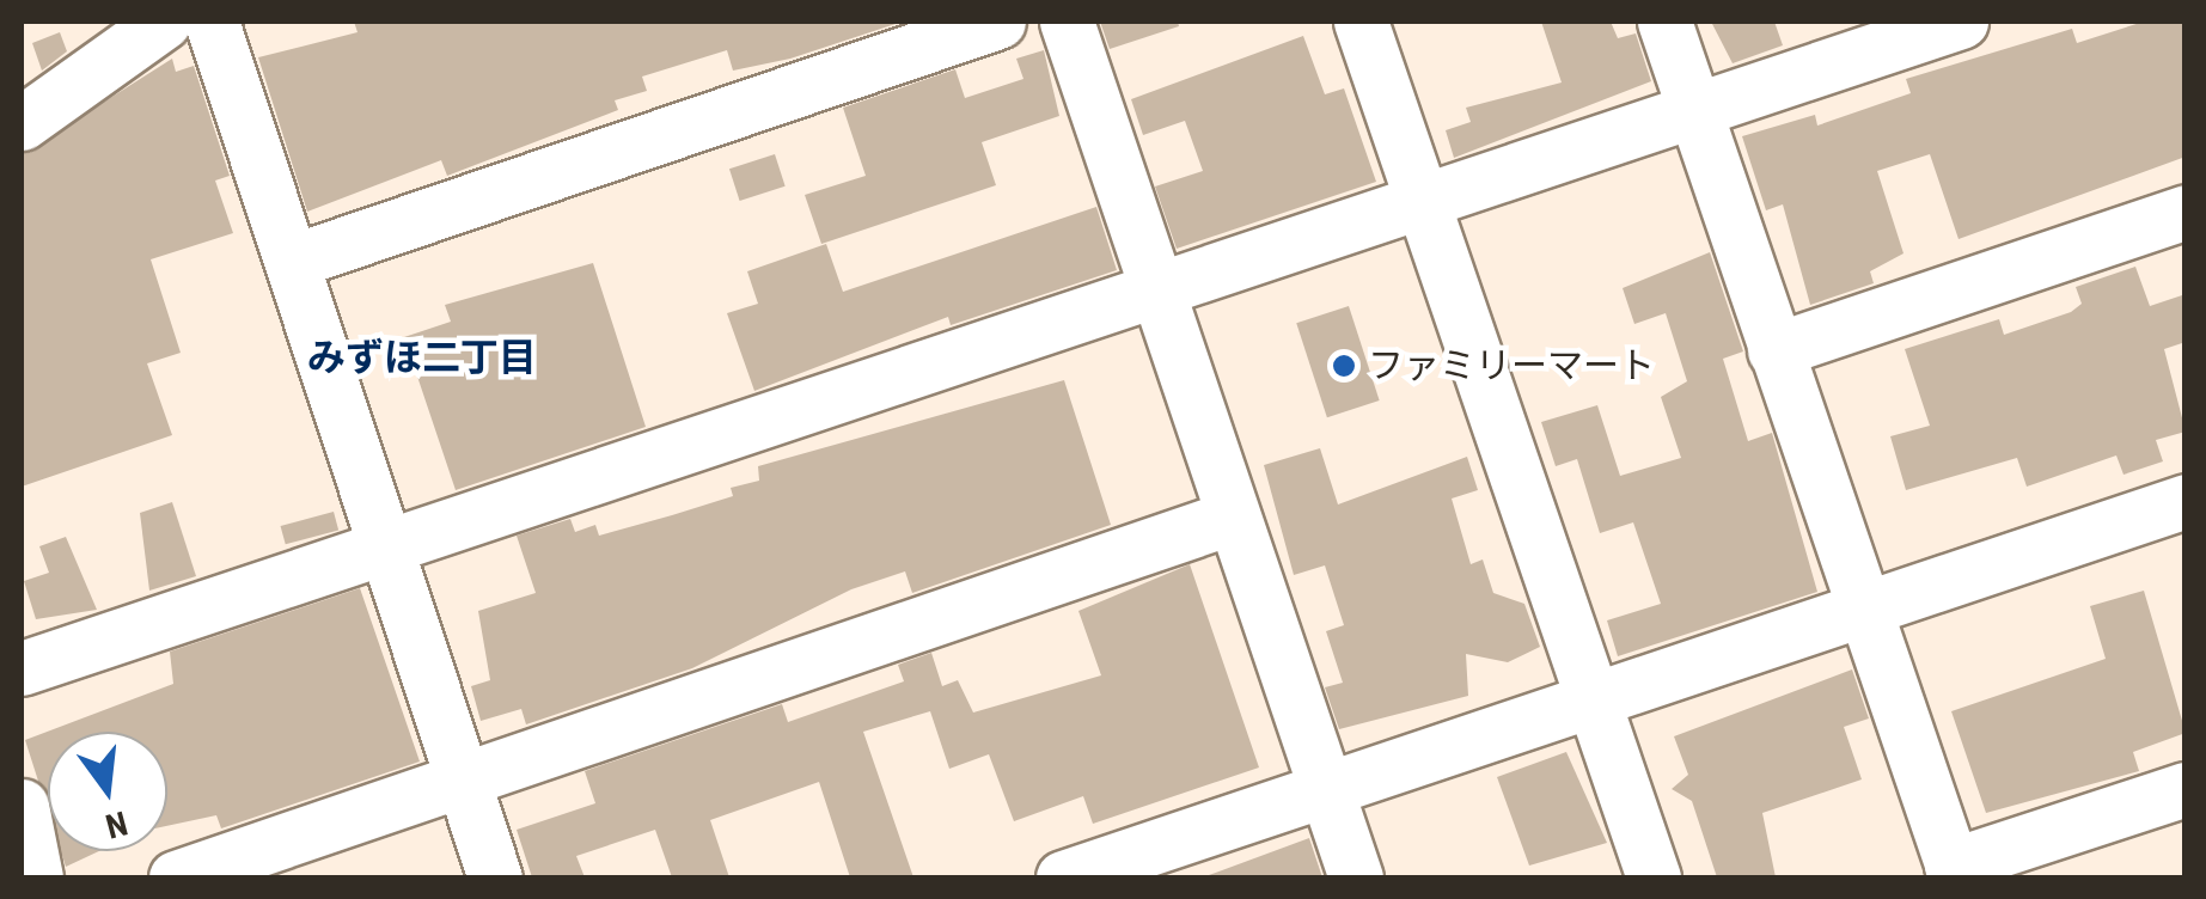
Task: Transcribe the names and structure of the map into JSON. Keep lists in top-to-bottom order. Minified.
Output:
{"districts":["みずほ二丁目"],"places":["ファミリーマート"],"north":"bottom"}
